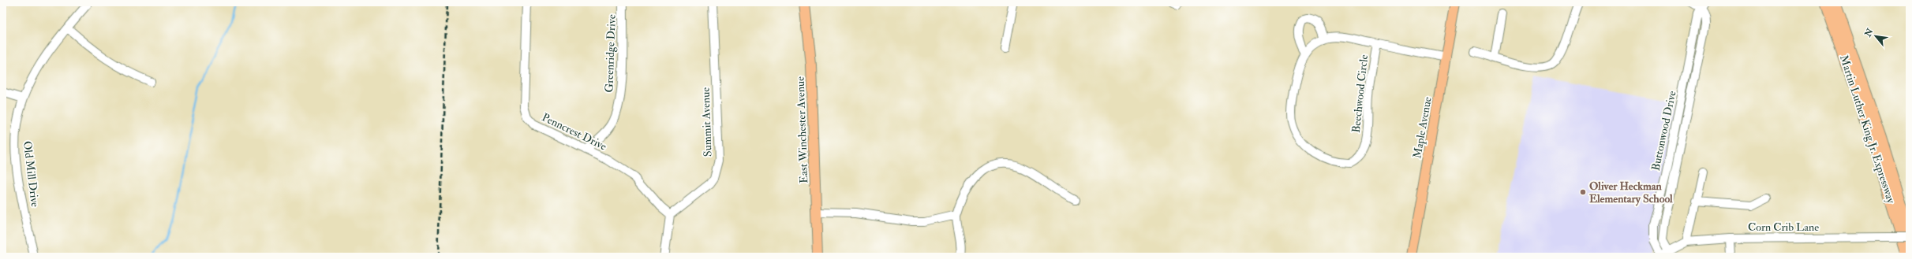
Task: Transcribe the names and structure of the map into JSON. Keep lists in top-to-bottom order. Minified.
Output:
{"streets":{"highway":["Martin Luther King Jr. Expressway"],"main road":["Maple Avenue","East Winchester Avenue"],"street":["Greenridge Drive","Beechwood Circle","Summit Avenue","Buttonwood Drive","Penncrest Drive","Old Mill Drive","Corn Crib Lane"]},"crossings":[["Greenridge Drive","Penncrest Drive"],["Summit Avenue","Penncrest Drive"],["Buttonwood Drive","Corn Crib Lane"]],"places":["Oliver Heckman Elementary School"],"north":"top left"}
